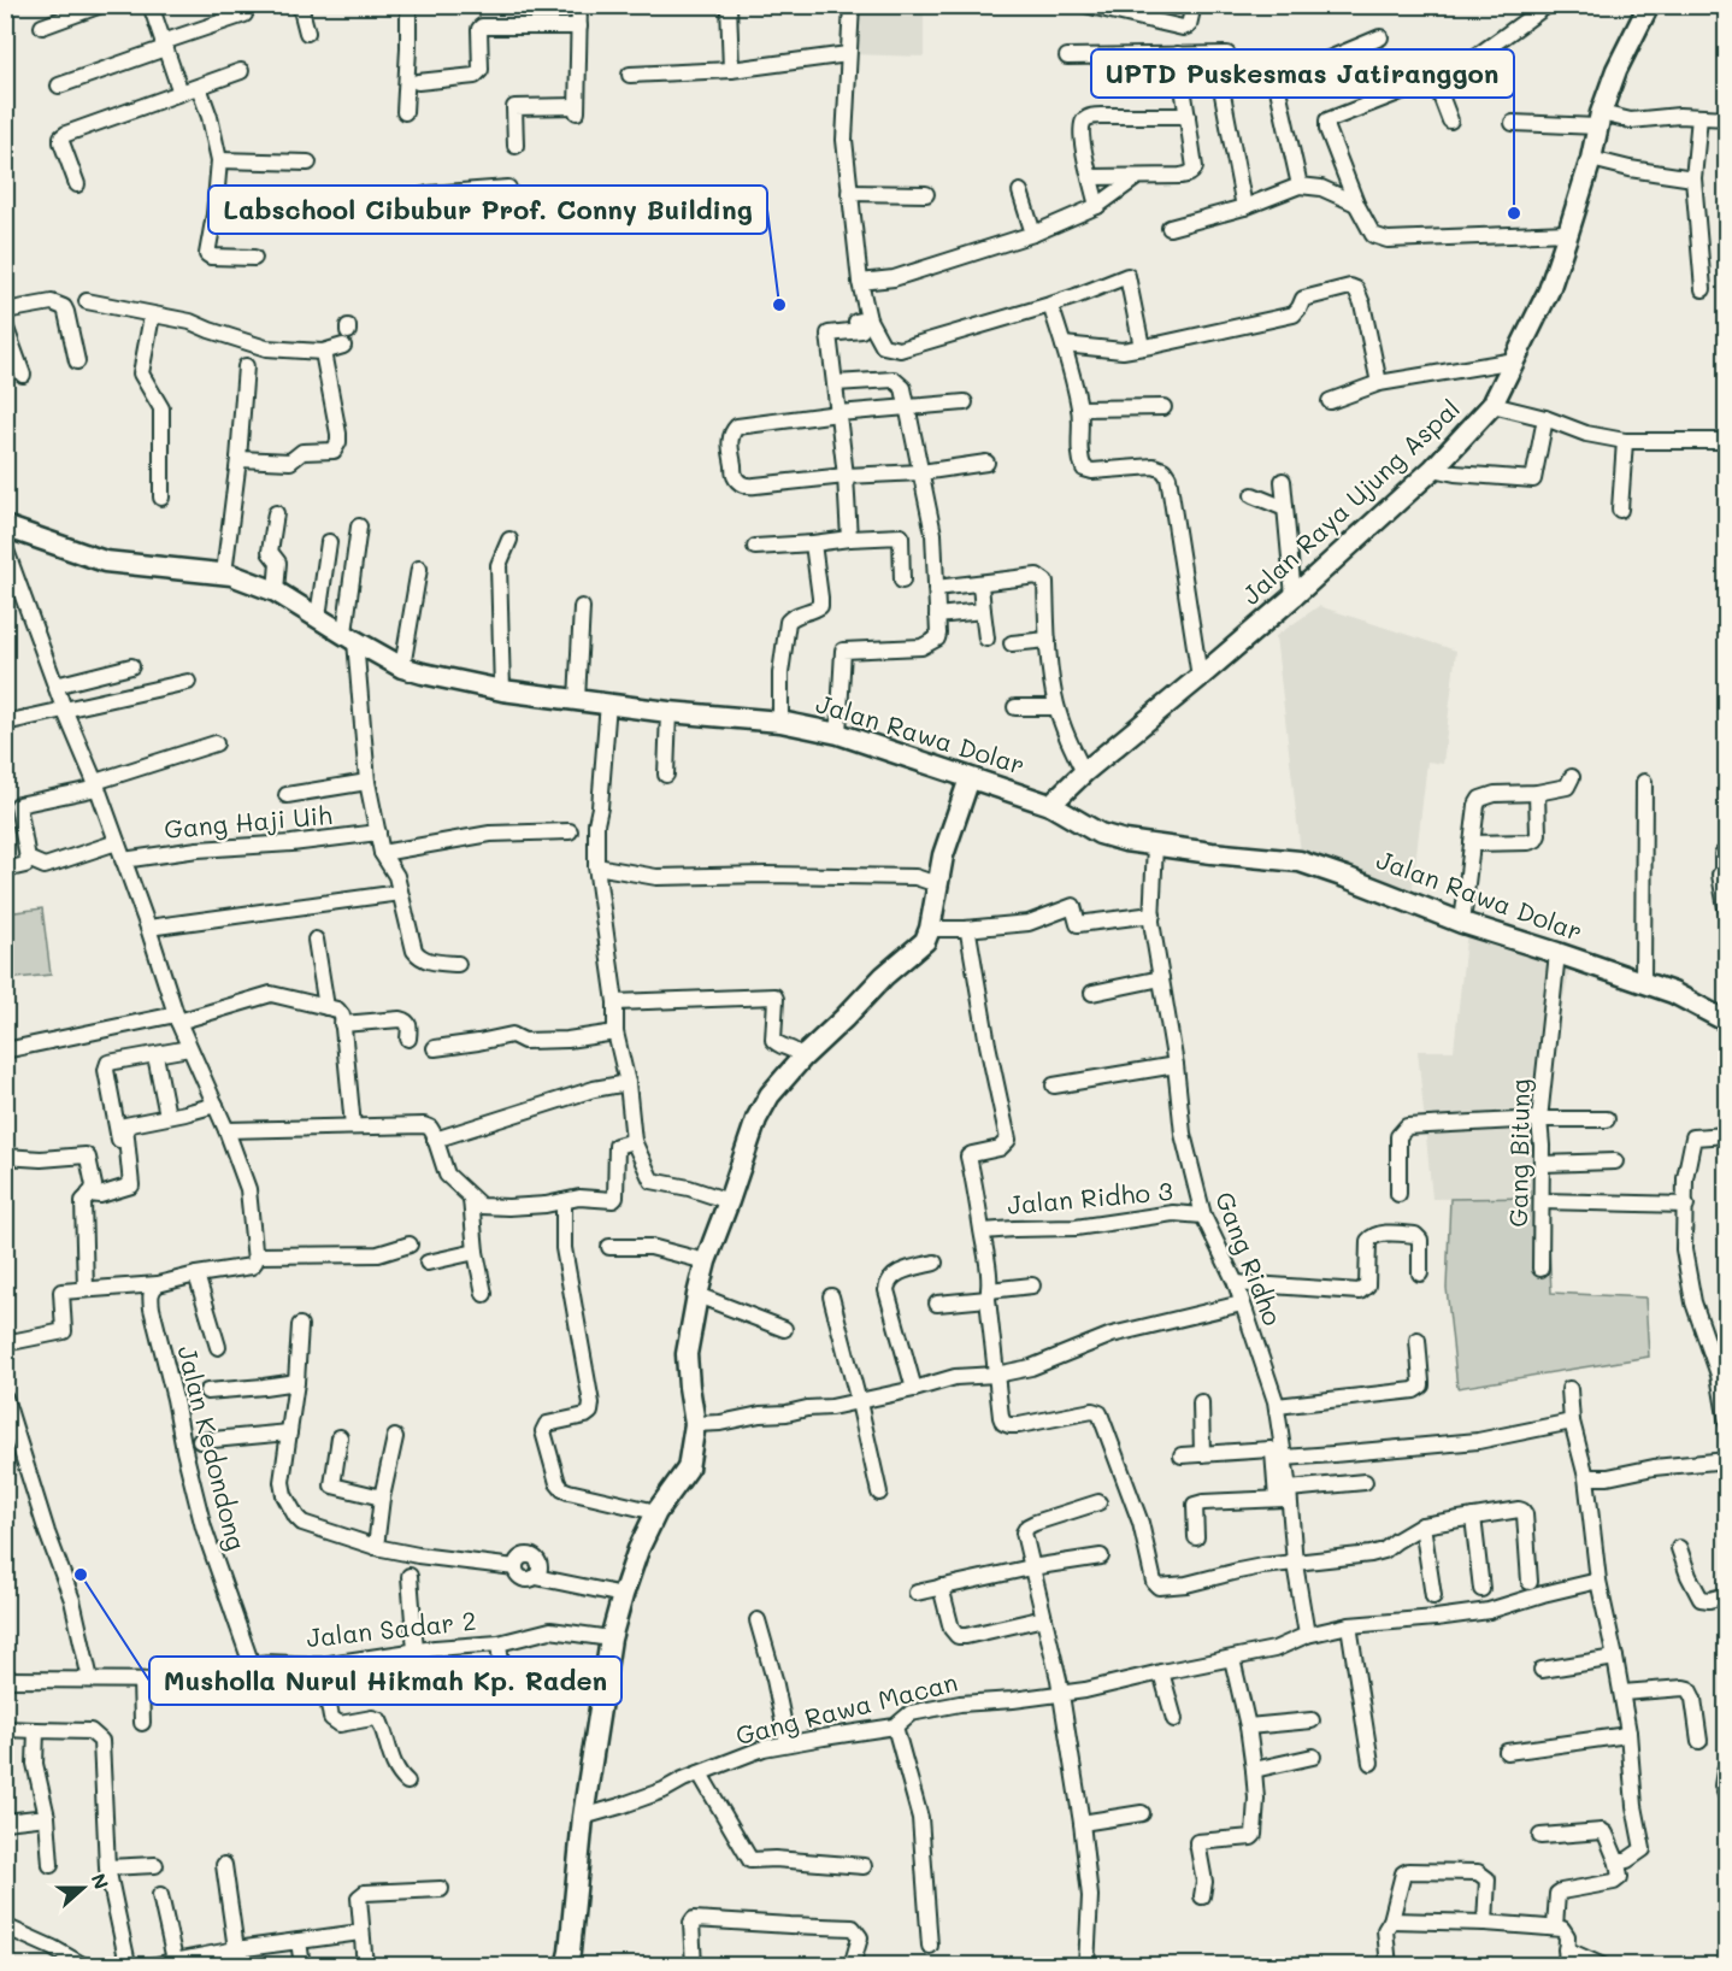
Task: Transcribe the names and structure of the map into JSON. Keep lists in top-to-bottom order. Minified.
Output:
{"streets":{"street":["Jalan Raya Ujung Aspal","Jalan Rawa Dolar","Gang Haji Uih","Gang Bitung","Jalan Ridho 3","Gang Ridho","Jalan Kedondong","Jalan Sadar 2","Gang Rawa Macan"]},"crossings":[["Jalan Raya Ujung Aspal","Jalan Rawa Dolar"],["Jalan Rawa Dolar","Gang Bitung"],["Jalan Rawa Dolar","Gang Ridho"],["Jalan Ridho 3","Gang Ridho"],["Gang Ridho","Gang Rawa Macan"],["Jalan Kedondong","Jalan Sadar 2"]],"places":["UPTD Puskesmas Jatiranggon","Labschool Cibubur Prof. Conny Building","Musholla Nurul Hikmah Kp. Raden"],"north":"right"}
